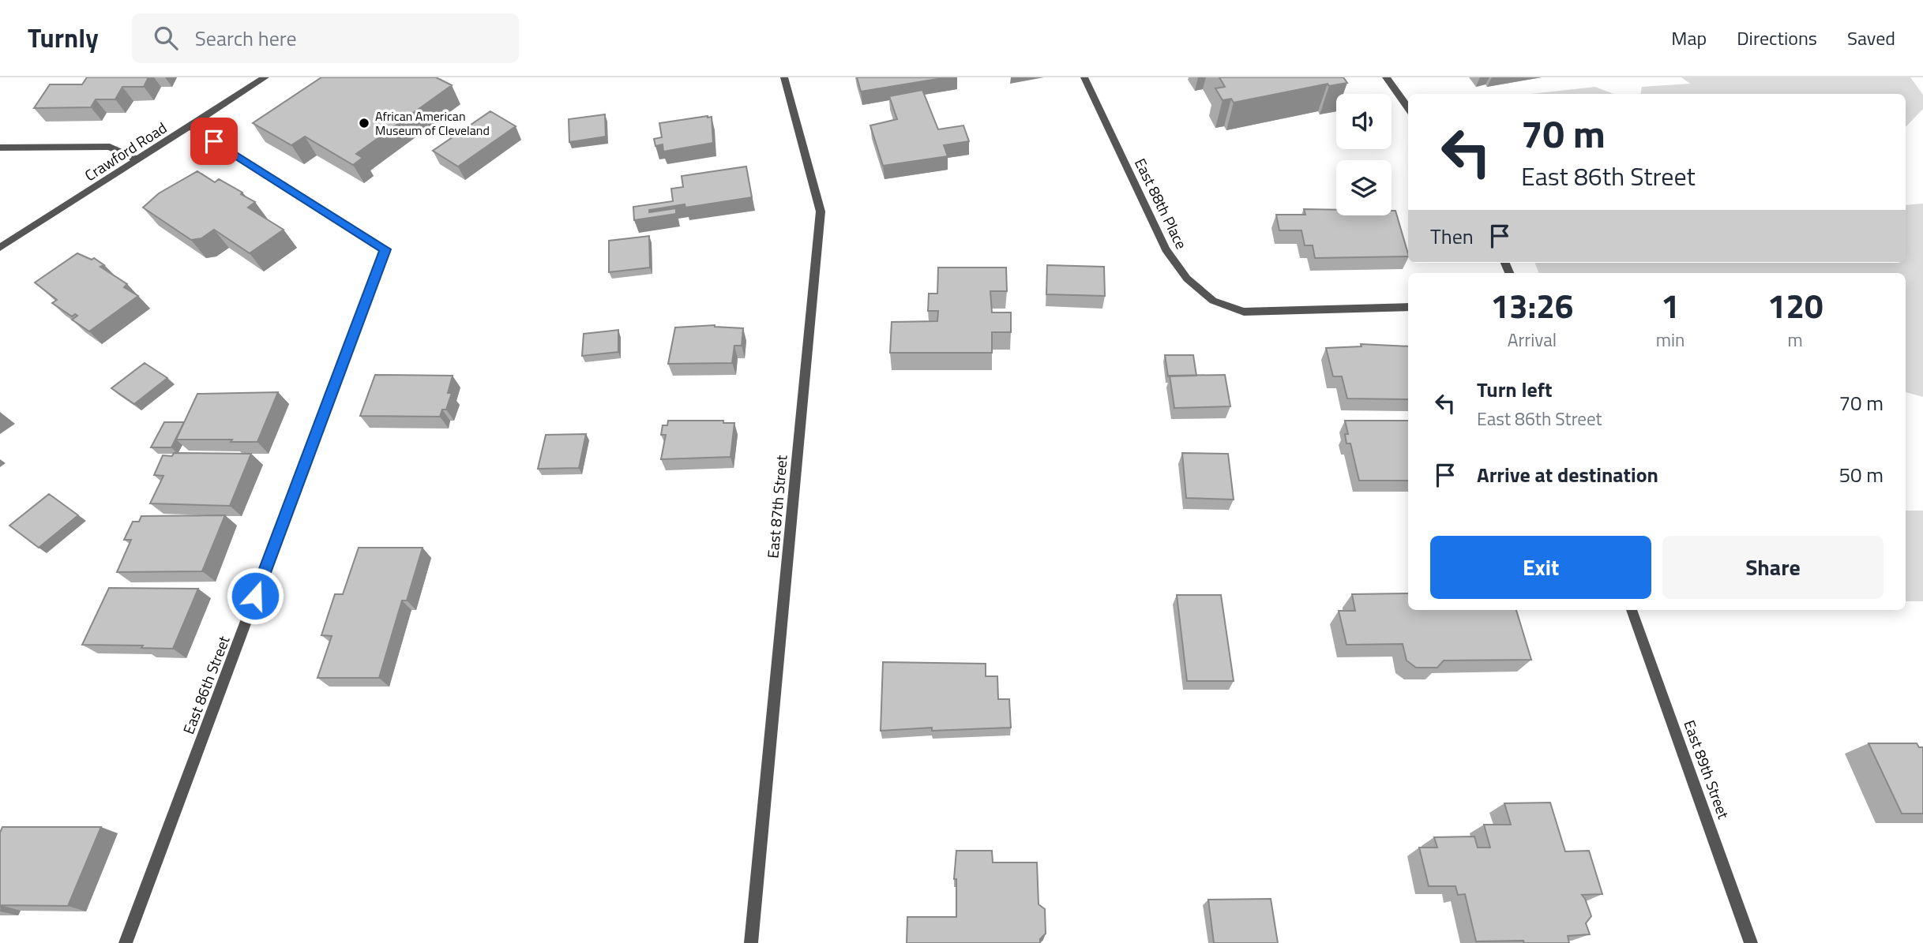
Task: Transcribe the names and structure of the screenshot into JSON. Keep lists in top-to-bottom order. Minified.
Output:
{"streets":{"street":["Crawford Road","East 88th Place","East 87th Street","East 86th Street","East 89th Street"]},"crossings":[["Crawford Road","East 86th Street"]],"places":["African American Museum of Cleveland"],"page":{"header":"Turnly","search":"Search here","nav":["Map","Directions","Saved"],"turn":["70 m","East 86th Street"],"then":"Then","eta":["13:26","Arrival","1","min","120","m"],"list":[{"name":"Turn left","note":"East 86th Street","value":"70 m"},{"name":"Arrive at destination","value":"50 m"}],"buttons":["Exit","Share"]}}
